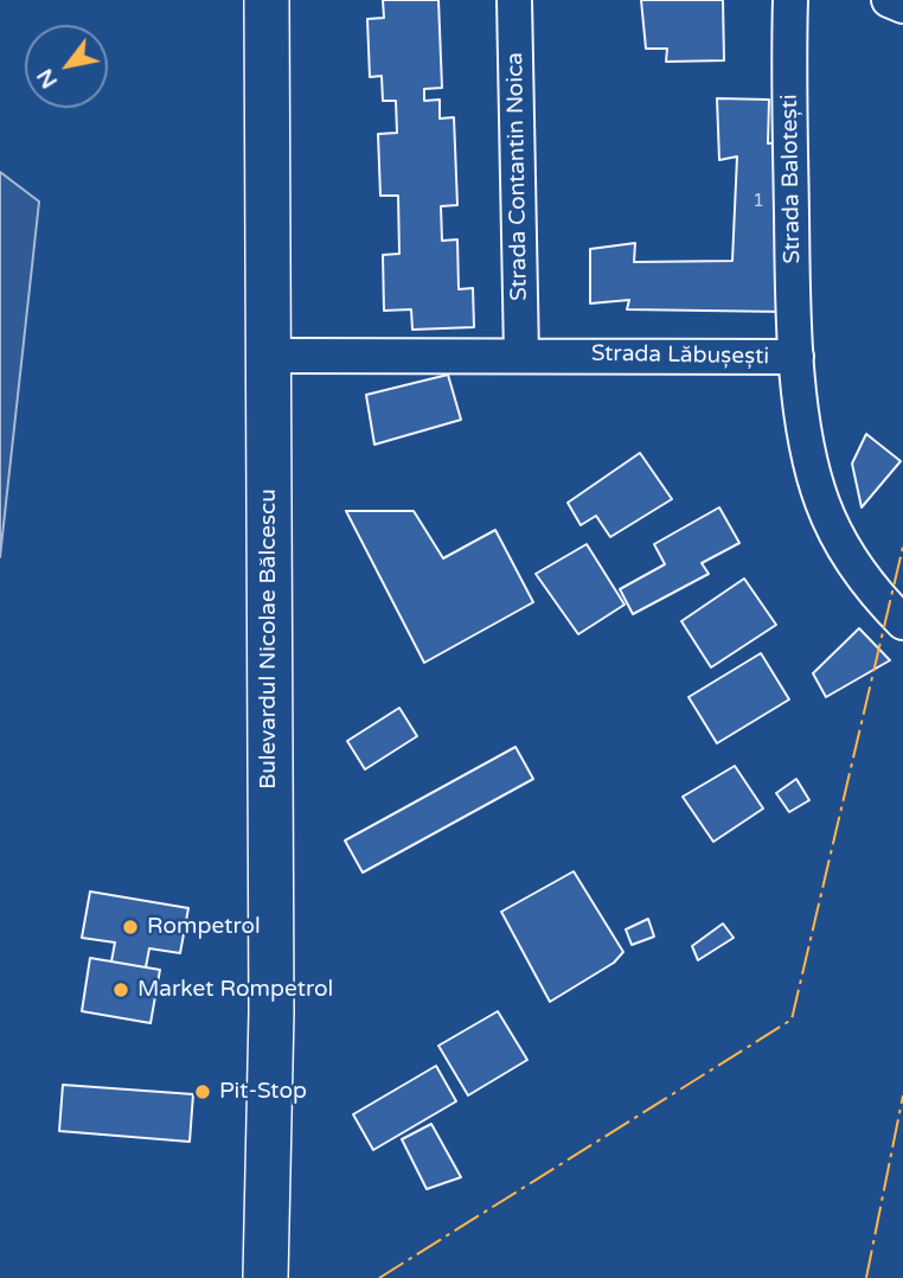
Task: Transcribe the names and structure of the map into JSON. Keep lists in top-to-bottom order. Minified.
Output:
{"streets":{"main road":["Bulevardul Nicolae Bălcescu"],"street":["Strada Contantin Noica","Strada Balotești","Strada Lăbușești"]},"crossings":[["Strada Contantin Noica","Strada Lăbușești"],["Strada Balotești","Strada Lăbușești"],["Strada Lăbușești","Bulevardul Nicolae Bălcescu"]],"places":["Rompetrol","Market Rompetrol","Pit-Stop"],"house_numbers":["1"],"north":"bottom left"}
